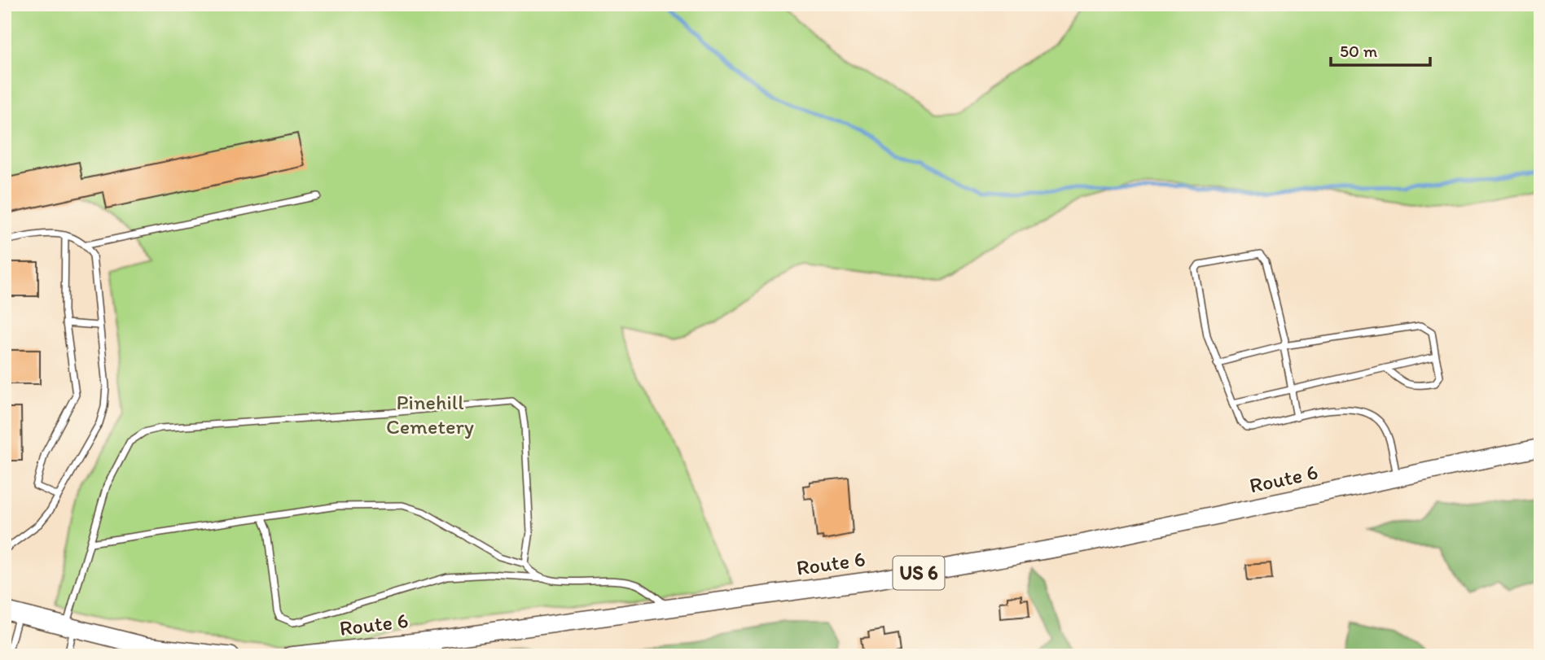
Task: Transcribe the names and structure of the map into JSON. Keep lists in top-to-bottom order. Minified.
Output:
{"streets":{"main road":["Route 6","US 6"]},"parks":["Pinehill Cemetery"],"scale_bar":"50 m"}
